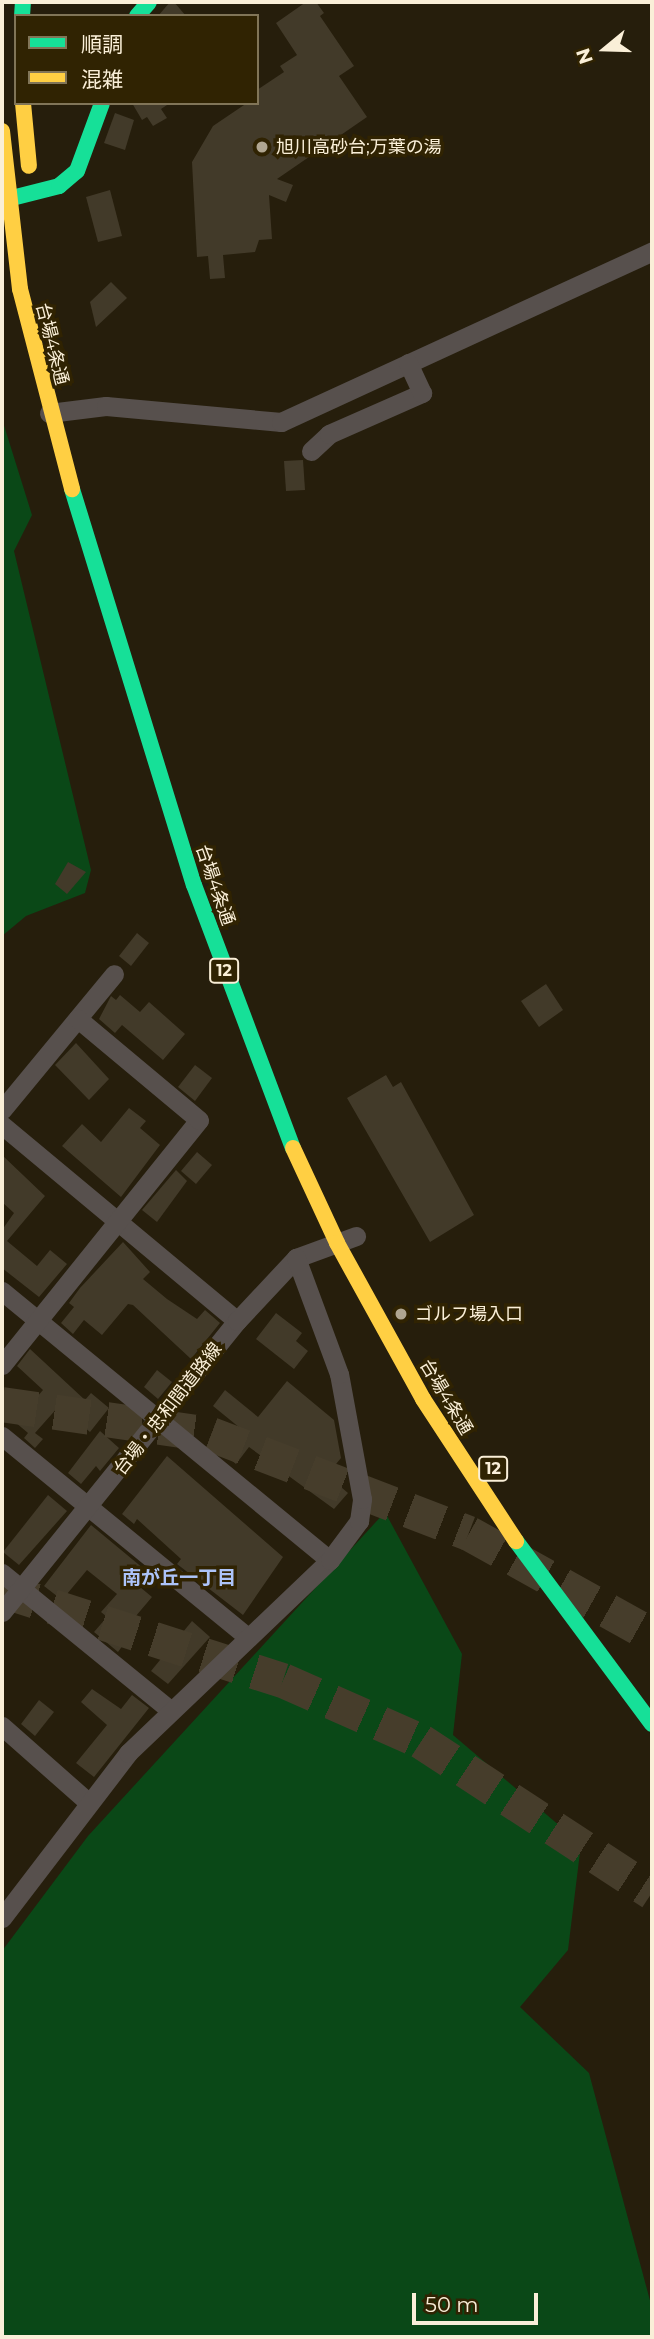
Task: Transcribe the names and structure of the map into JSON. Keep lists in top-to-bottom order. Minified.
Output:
{"streets":{"main road":["台場4条通","12"],"street":["台場・忠和間道路線"]},"crossings":[["台場4条通","台場・忠和間道路線"]],"districts":["南が丘一丁目"],"places":["旭川高砂台;万葉の湯","ゴルフ場入口"],"legend":["順調","混雑"],"scale_bar":"50 m","north":"left"}
